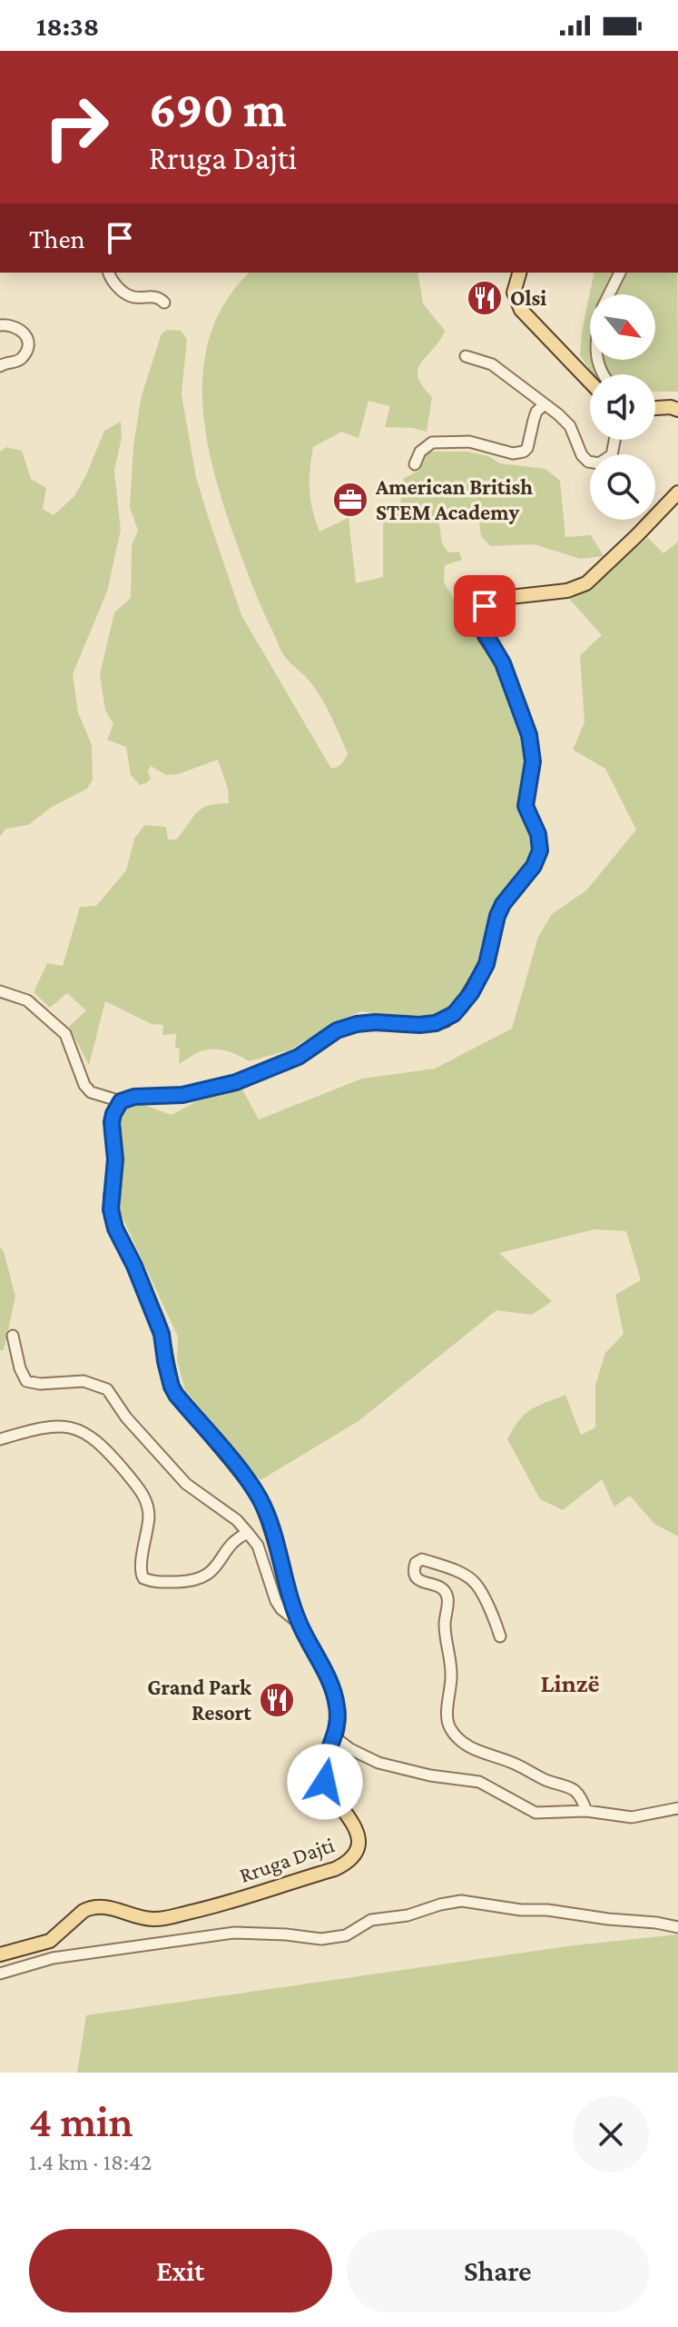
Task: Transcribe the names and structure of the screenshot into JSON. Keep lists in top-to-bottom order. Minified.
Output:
{"streets":{"main road":["Rruga Dajti"]},"districts":["Linzë"],"places":{"restaurant":["Olsi","Grand Park Resort"],"office":["American British STEM Academy"]},"north":"bottom right","page":{"status":"18:38","turn":["690 m","Rruga Dajti"],"then":"Then","heading":["4 min","1.4 km · 18:42"],"buttons":["Exit","Share"]}}
